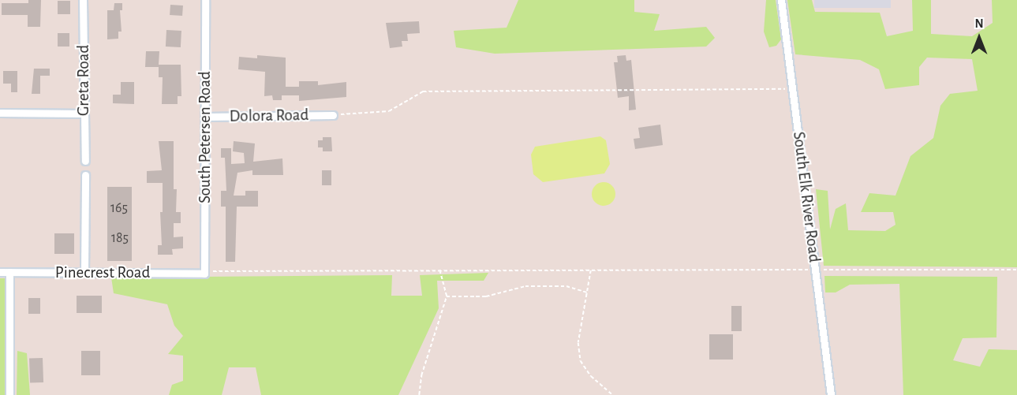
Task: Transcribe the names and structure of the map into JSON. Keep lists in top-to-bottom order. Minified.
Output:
{"streets":{"street":["Greta Road","Dolora Road","South Petersen Road","South Elk River Road","Pinecrest Road"]},"crossings":[["Dolora Road","South Petersen Road"],["South Petersen Road","Pinecrest Road"]],"house_numbers":["165","185"],"north":"top"}
